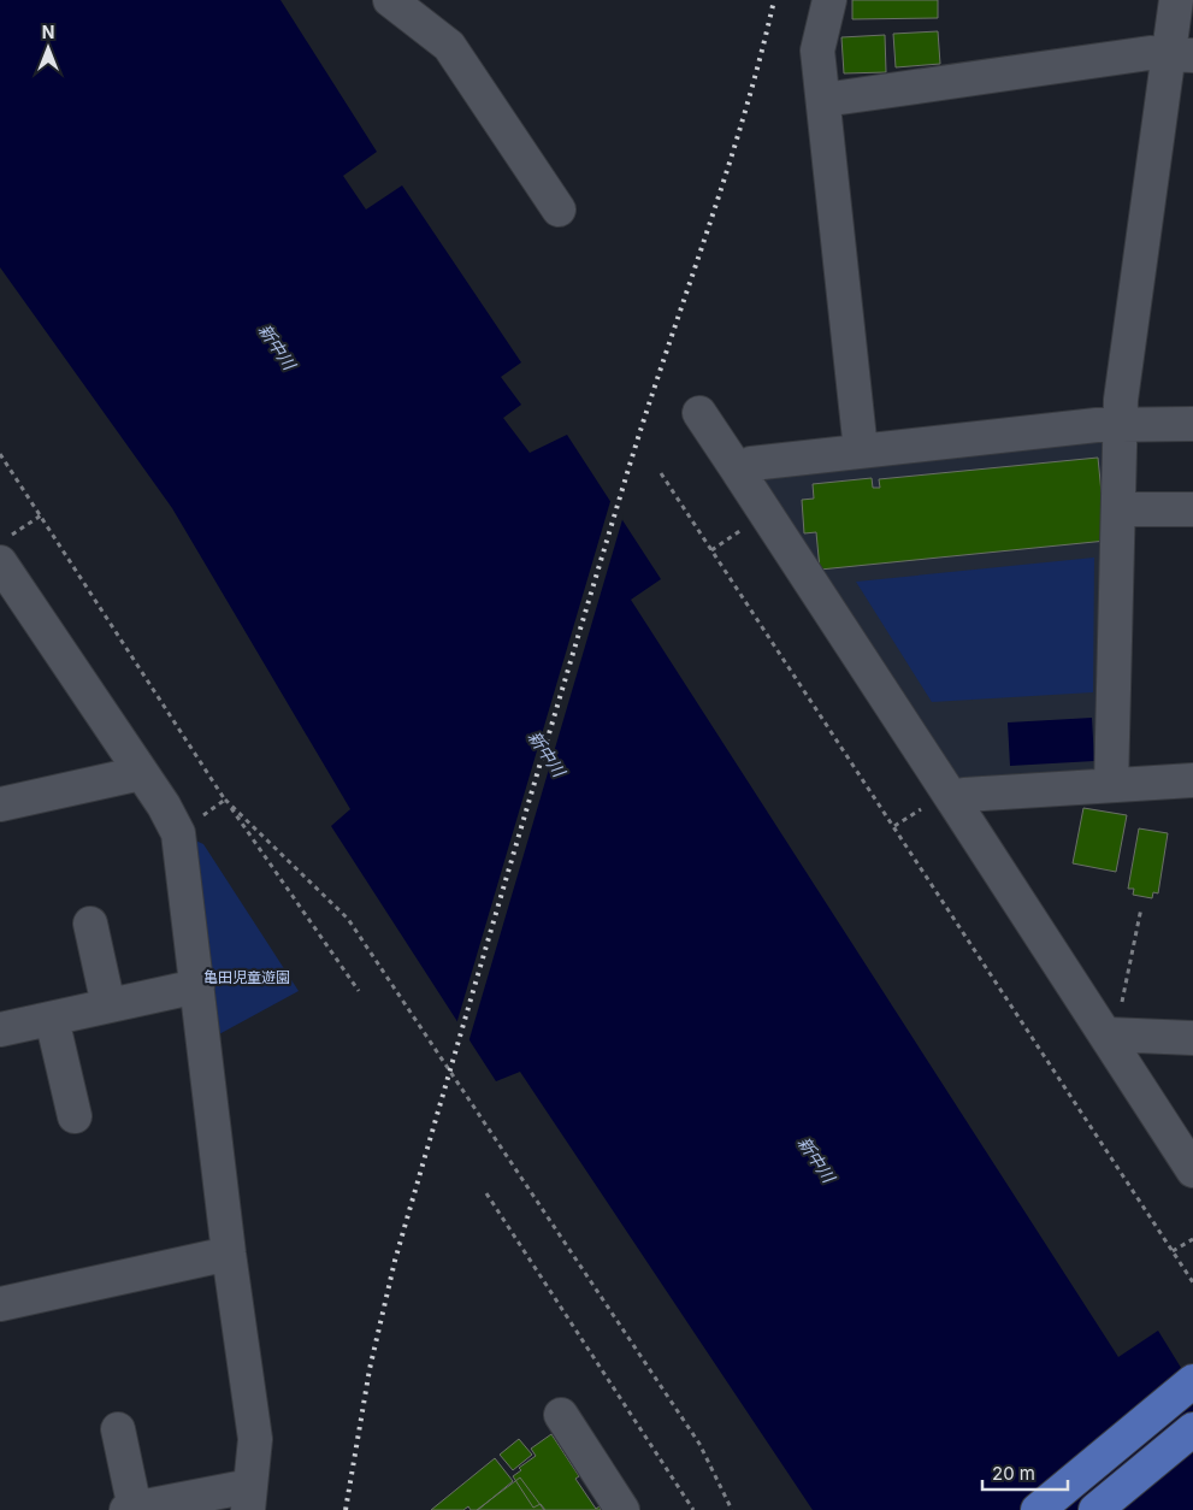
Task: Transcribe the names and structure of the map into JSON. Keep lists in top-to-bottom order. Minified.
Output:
{"water":["新中川"],"parks":["亀田児童遊園"],"scale_bar":"20 m","north":"top"}
